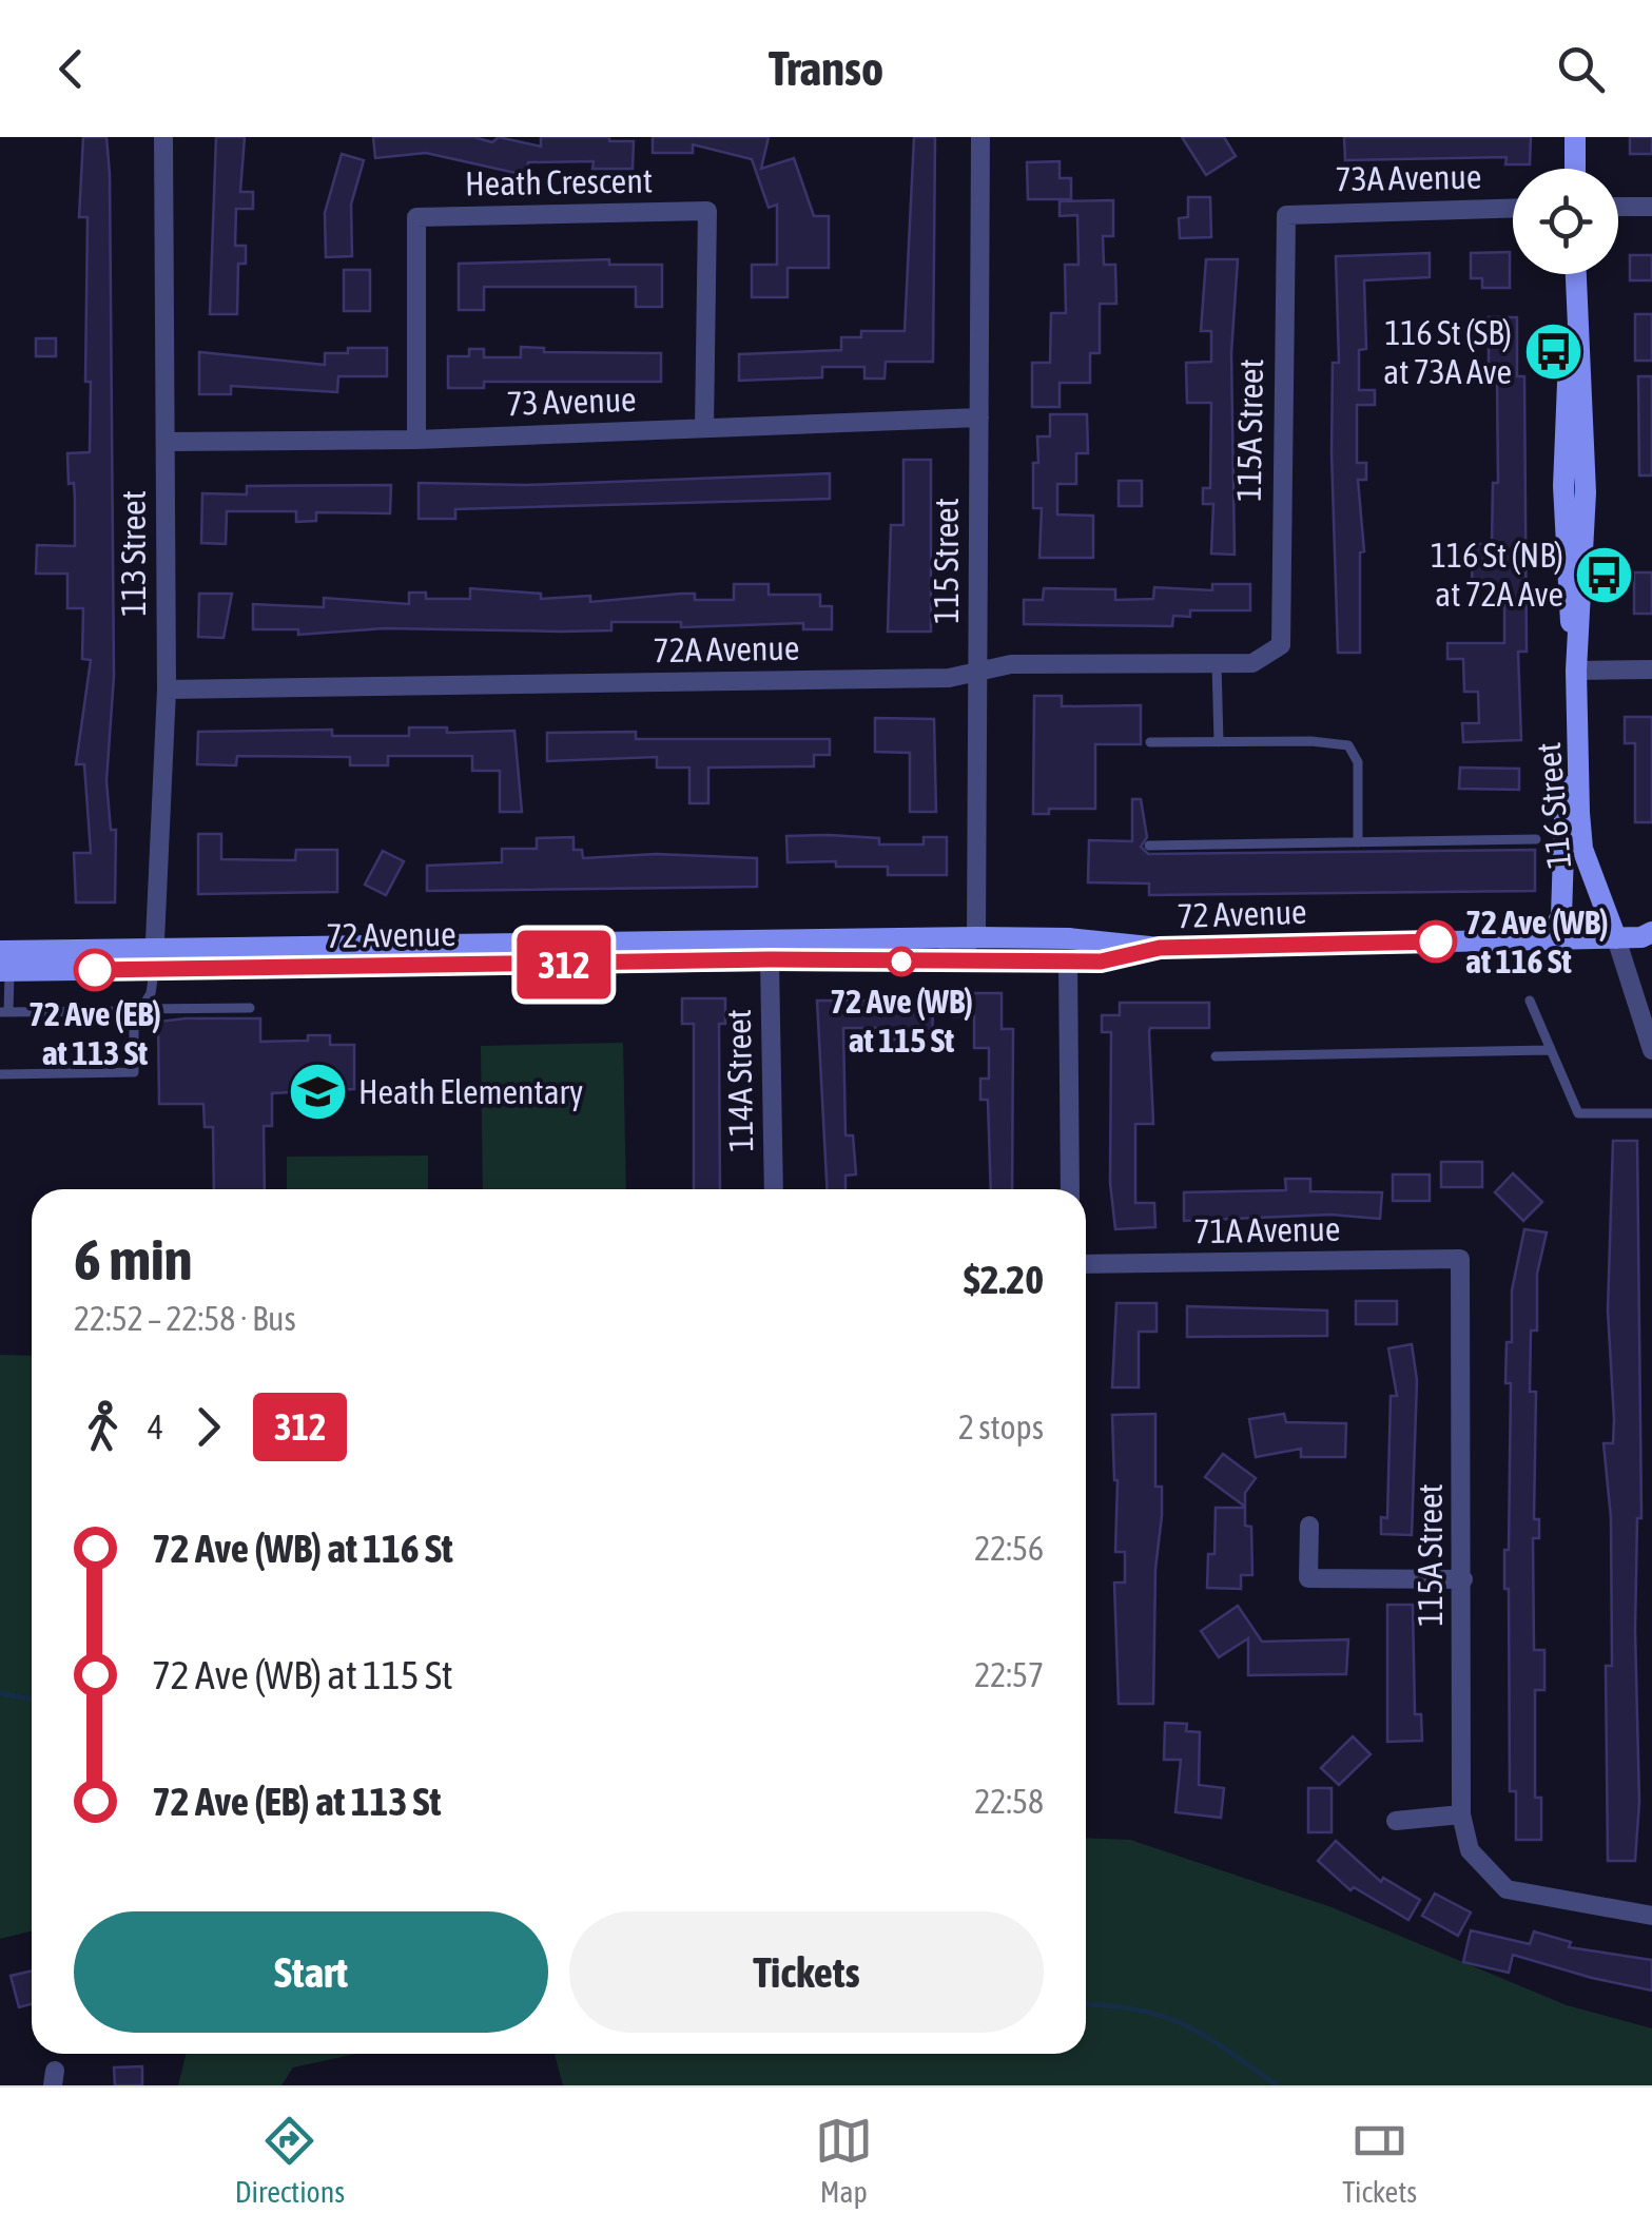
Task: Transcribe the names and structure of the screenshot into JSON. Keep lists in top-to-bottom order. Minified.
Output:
{"streets":{"main road":["116 Street","72 Avenue"],"street":["73A Avenue","Heath Crescent","73 Avenue","115A Street","113 Street","115 Street","72A Avenue","114A Street","71A Avenue"]},"crossings":[["73A Avenue","115A Street"],["Heath Crescent","73 Avenue"],["73 Avenue","113 Street"],["73 Avenue","115 Street"],["115A Street","72A Avenue"],["115A Street","71A Avenue"],["113 Street","72A Avenue"],["113 Street","72 Avenue"],["115 Street","72A Avenue"],["115 Street","72 Avenue"],["116 Street","72 Avenue"],["72 Avenue","114A Street"]],"places":{"bus stop":["116 St (SB) at 73A Ave","116 St (NB) at 72A Ave"],"other":["72 Ave (WB) at 116 St","72 Ave (WB) at 115 St","72 Ave (EB) at 113 St"],"school or university":["Heath Elementary"]},"lines":["bus line 312"],"page":{"header":"Transo","on_map":"312","heading":["6 min","22:52 – 22:58 · Bus","$2.20"],"legs":["4","312","2 stops"],"list":[{"name":"72 Ave (WB) at 116 St","value":"22:56"},{"name":"72 Ave (WB) at 115 St","value":"22:57"},{"name":"72 Ave (EB) at 113 St","value":"22:58"}],"buttons":["Start","Tickets"],"tabs":["Directions","Map","Tickets"]}}
